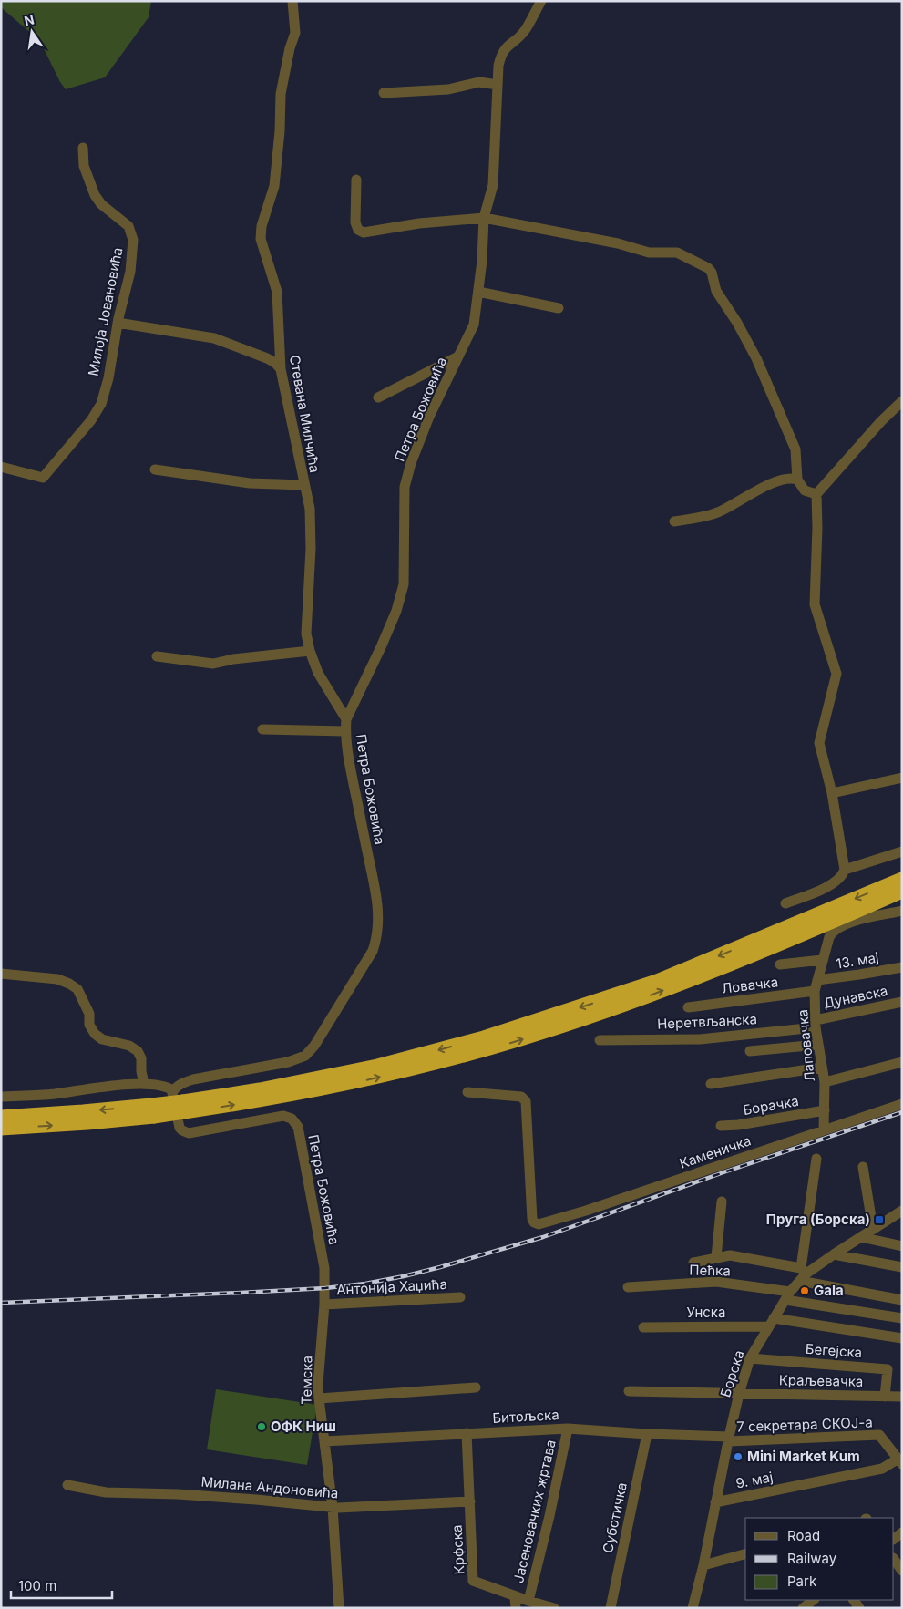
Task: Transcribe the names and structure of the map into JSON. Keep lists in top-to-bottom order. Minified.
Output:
{"streets":{"street":["Милоја Јовановића","Петра Божовића","Стевана Милчића","13. мај","Ловачка","Дунавска","Неретвљанска","Лаповачка","Борачка","Каменичка","Пећка","Антонија Хаџића","Унска","Бегејска","Борска","Темска","Краљевачка","Битољска","7 секретара СКОЈ-а","9. мај","Милана Андоновића","Јасеновачких жртава","Суботичка","Крфска"]},"crossings":[["Петра Божовића","Стевана Милчића"],["Петра Божовића","Темска"],["13. мај","Лаповачка"],["Ловачка","Лаповачка"],["Дунавска","Неретвљанска"],["Дунавска","Лаповачка"],["Неретвљанска","Лаповачка"],["Лаповачка","Борачка"],["Лаповачка","Каменичка"],["Пећка","Борска"],["Антонија Хаџића","Темска"],["Унска","Борска"],["Бегејска","Борска"],["Бегејска","Краљевачка"],["Борска","Краљевачка"],["Борска","Битољска"],["Борска","7 секретара СКОЈ-а"],["Борска","9. мај"],["Темска","Битољска"],["Темска","Милана Андоновића"],["Битољска","7 секретара СКОЈ-а"],["Битољска","Јасеновачких жртава"],["Битољска","Суботичка"],["Битољска","Крфска"],["7 секретара СКОЈ-а","9. мај"],["Милана Андоновића","Крфска"],["Јасеновачких жртава","Крфска"]],"places":{"transit":["Пруга (Борска)"],"other":["Gala","ОФК Ниш","Mini Market Kum"]},"legend":["Road","Railway","Park"],"scale_bar":"100 m","north":"top"}
